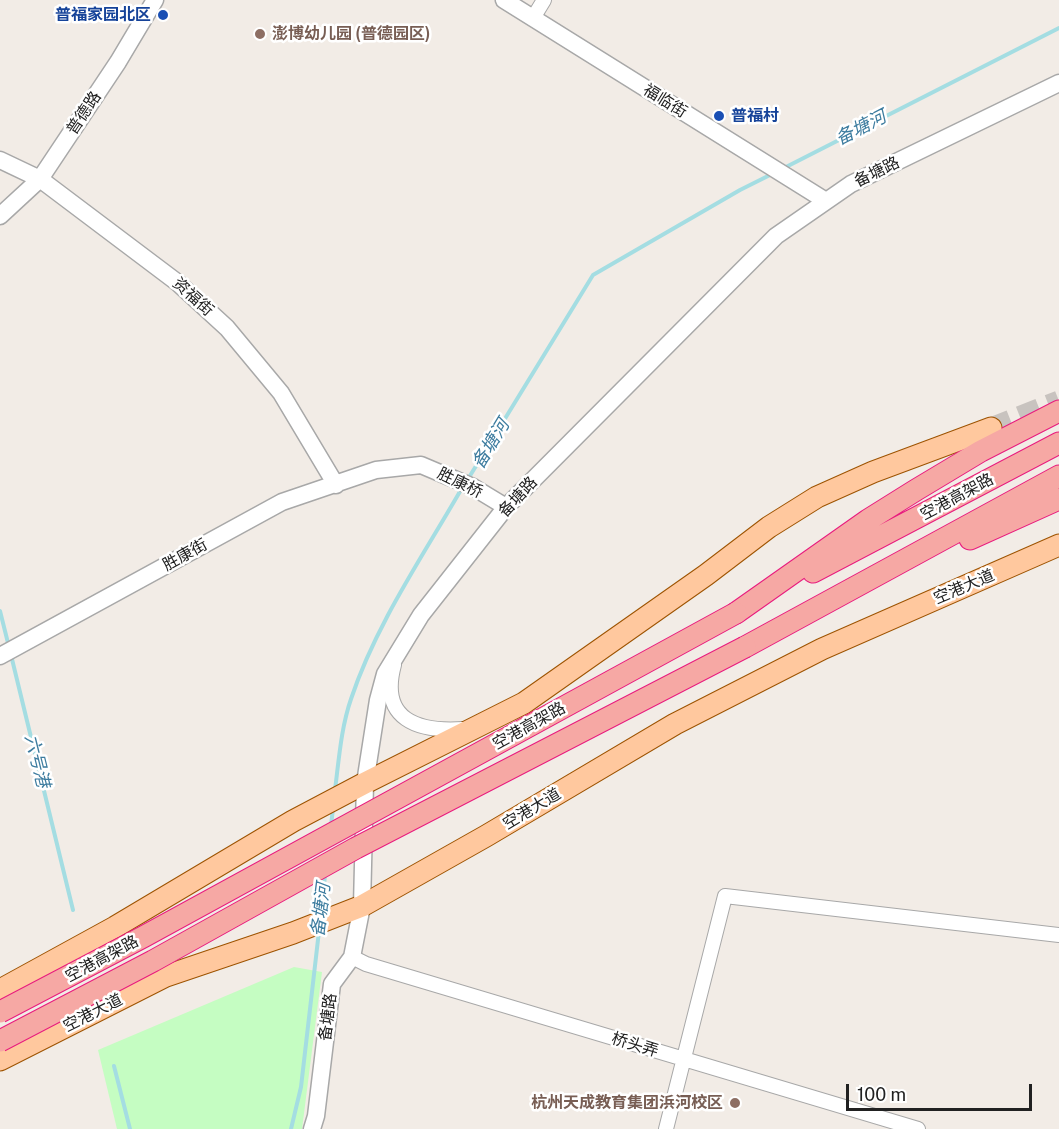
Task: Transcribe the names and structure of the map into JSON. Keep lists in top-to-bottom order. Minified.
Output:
{"streets":{"highway":["空港高架路"],"main road":["空港大道"],"street":["福临街","普德路","备塘路","资福街","胜康桥","胜康街","桥头弄"]},"crossings":[["福临街","备塘路"],["普德路","资福街"],["备塘路","胜康桥"],["备塘路","空港大道"],["备塘路","桥头弄"],["资福街","胜康街"],["胜康桥","胜康街"]],"water":["备塘河","六号港"],"places":["普福家园北区","澎博幼儿园 (普德园区)","普福村","杭州天成教育集团浜河校区"],"scale_bar":"100 m"}
